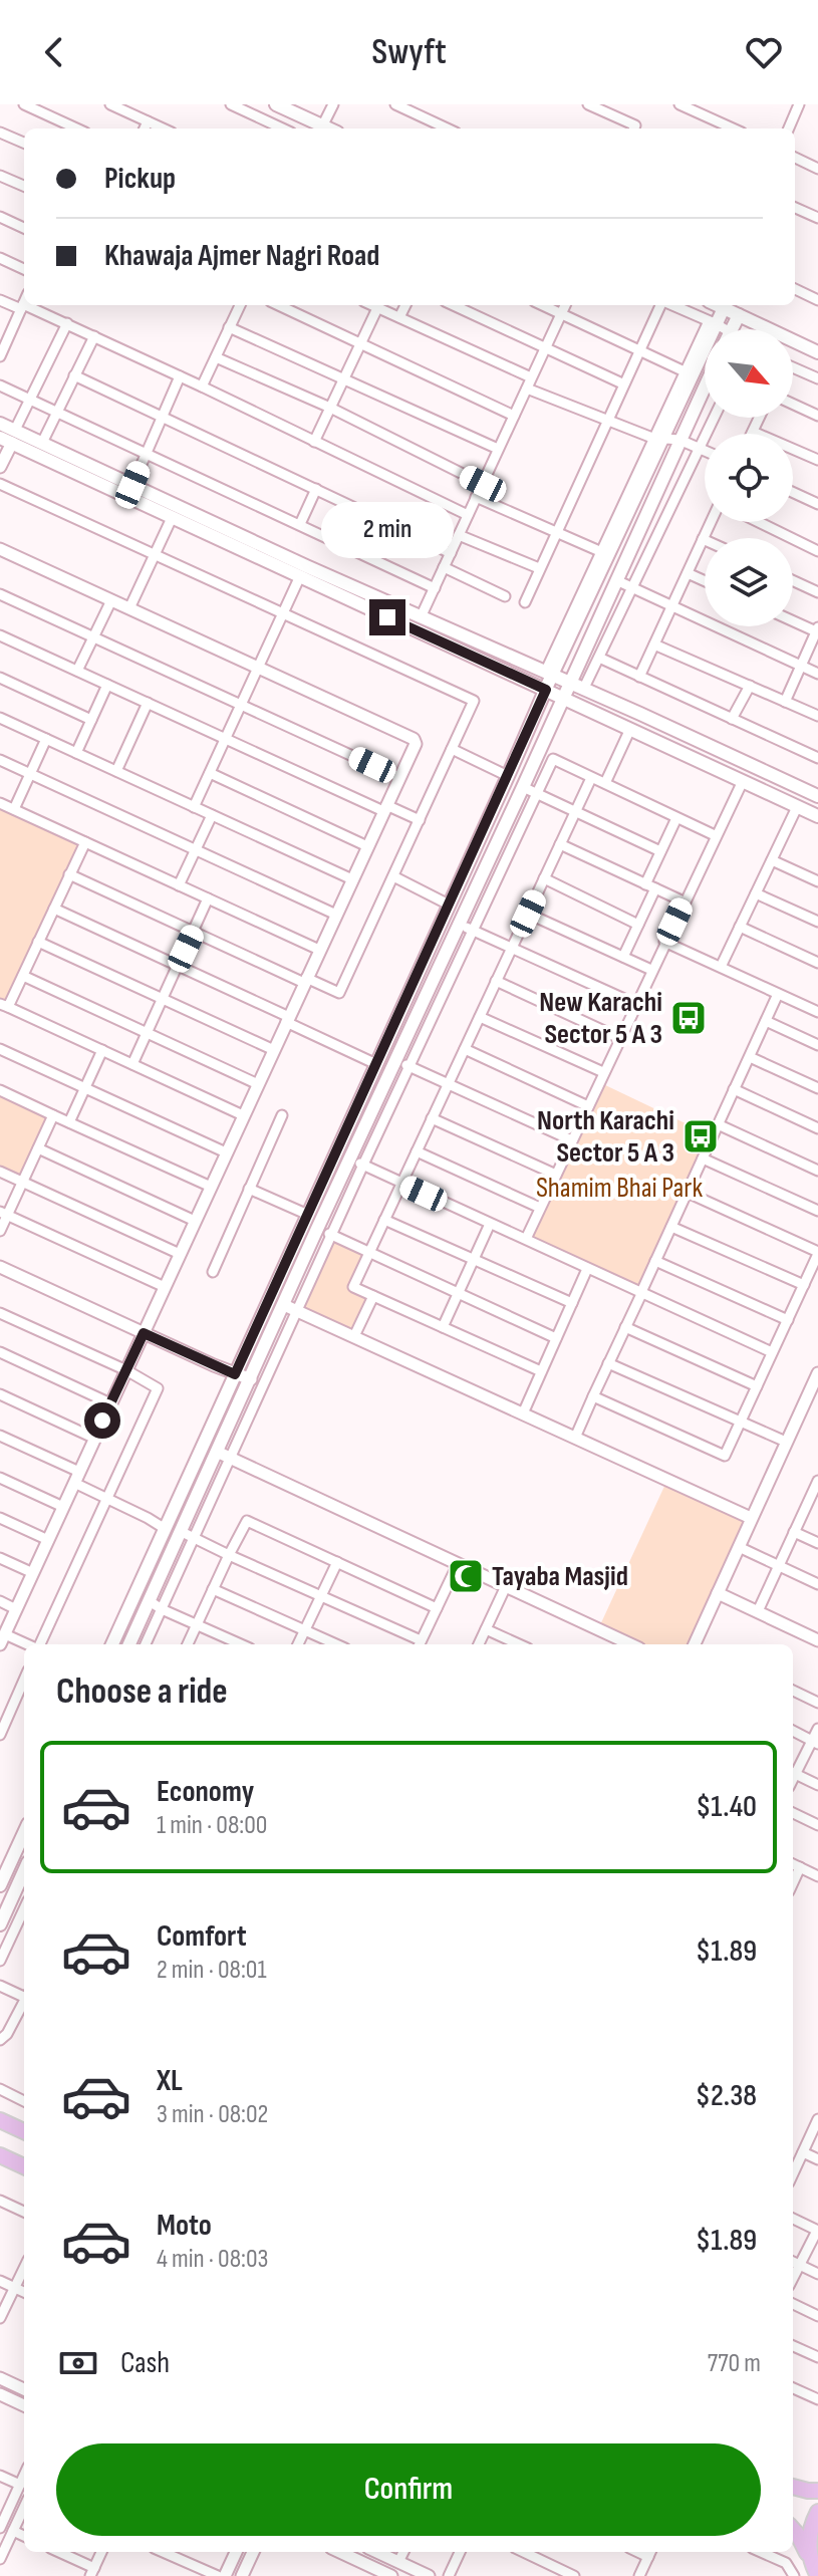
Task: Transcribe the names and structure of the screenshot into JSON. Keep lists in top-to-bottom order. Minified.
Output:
{"parks":["Shamim Bhai Park"],"places":{"bus stop":["New Karachi Sector 5 A 3","North Karachi Sector 5 A 3"],"mosque":["Tayaba Masjid"]},"north":"bottom right","page":{"header":"Swyft","banner":["Pickup","Khawaja Ajmer Nagri Road"],"bubble":"2 min","heading":"Choose a ride","list":[{"name":"Economy","note":"1 min · 08:00","value":"$1.40"},{"name":"Comfort","note":"2 min · 08:01","value":"$1.89"},{"name":"XL","note":"3 min · 08:02","value":"$2.38"},{"name":"Moto","note":"4 min · 08:03","value":"$1.89"}],"pay":["Cash","770 m"],"buttons":"Confirm"}}
